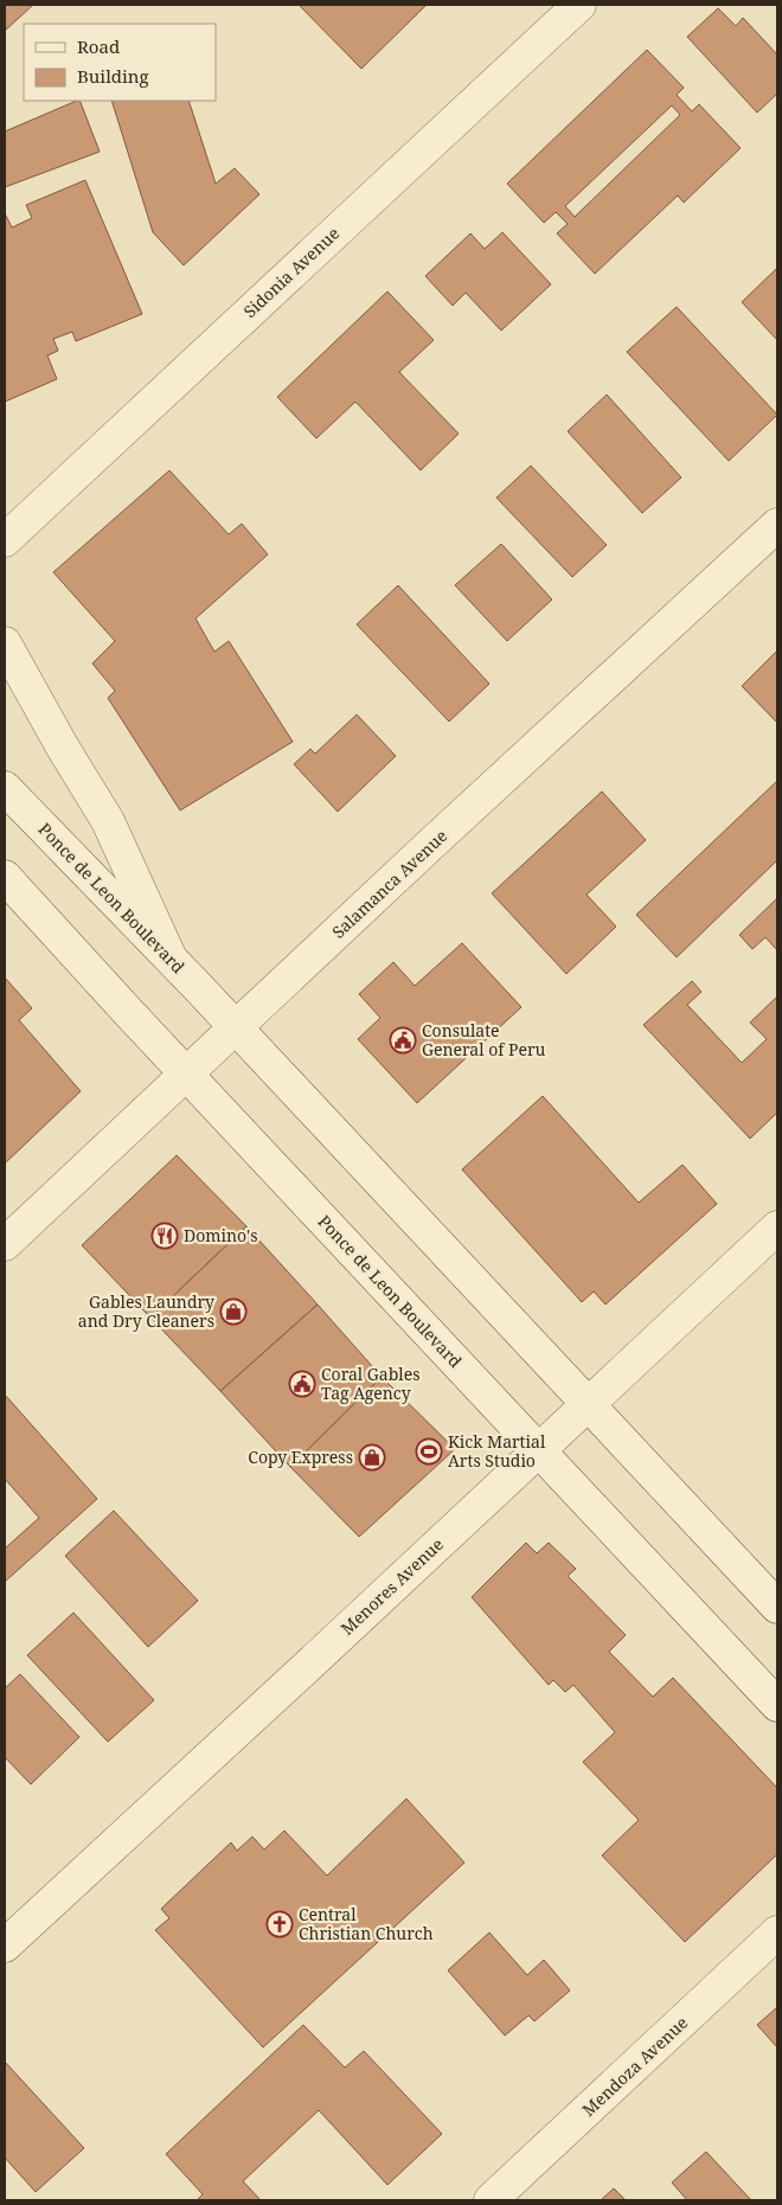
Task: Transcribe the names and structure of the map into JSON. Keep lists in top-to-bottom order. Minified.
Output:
{"streets":{"street":["Sidonia Avenue","Salamanca Avenue","Ponce de Leon Boulevard","Menores Avenue","Mendoza Avenue"]},"crossings":[["Salamanca Avenue","Ponce de Leon Boulevard"],["Ponce de Leon Boulevard","Menores Avenue"]],"places":{"public building":["Consulate General of Peru","Coral Gables Tag Agency"],"restaurant":["Domino's"],"shop":["Gables Laundry and Dry Cleaners","Copy Express"],"sports":["Kick Martial Arts Studio"],"church":["Central Christian Church"]},"legend":["Road","Building"]}
